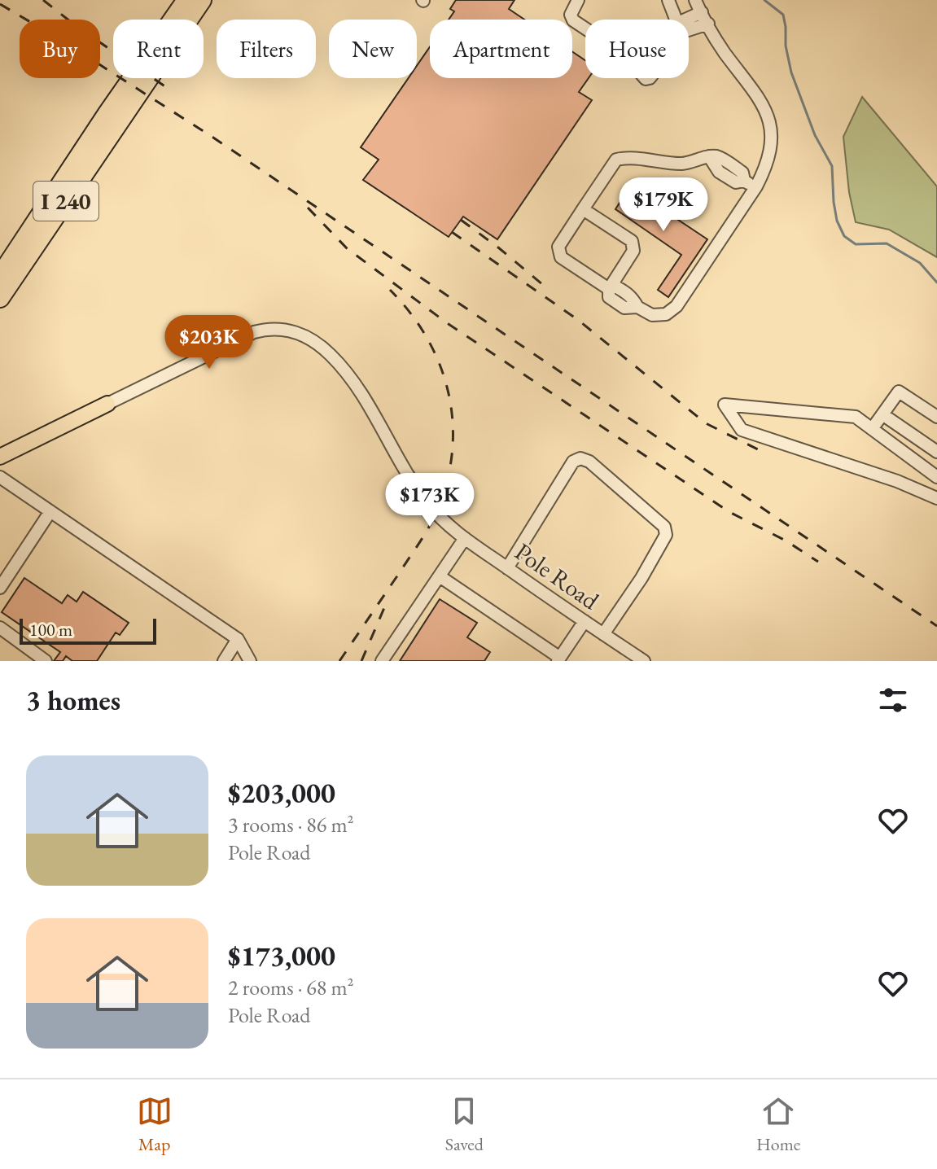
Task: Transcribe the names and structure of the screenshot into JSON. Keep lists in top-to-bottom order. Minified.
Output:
{"streets":{"highway":["I 240"],"street":["Pole Road"]},"scale_bar":"100 m","page":{"chip":["Buy","Rent","Filters","New","Apartment","House"],"price":["$179K","$203K","$173K"],"scale":"100 m","heading":"3 homes","list":[{"name":"$203,000","note":"3 rooms · 86 m² · Pole Road"},{"name":"$173,000","note":"2 rooms · 68 m² · Pole Road"}],"tabs":["Map","Saved","Home"]}}
